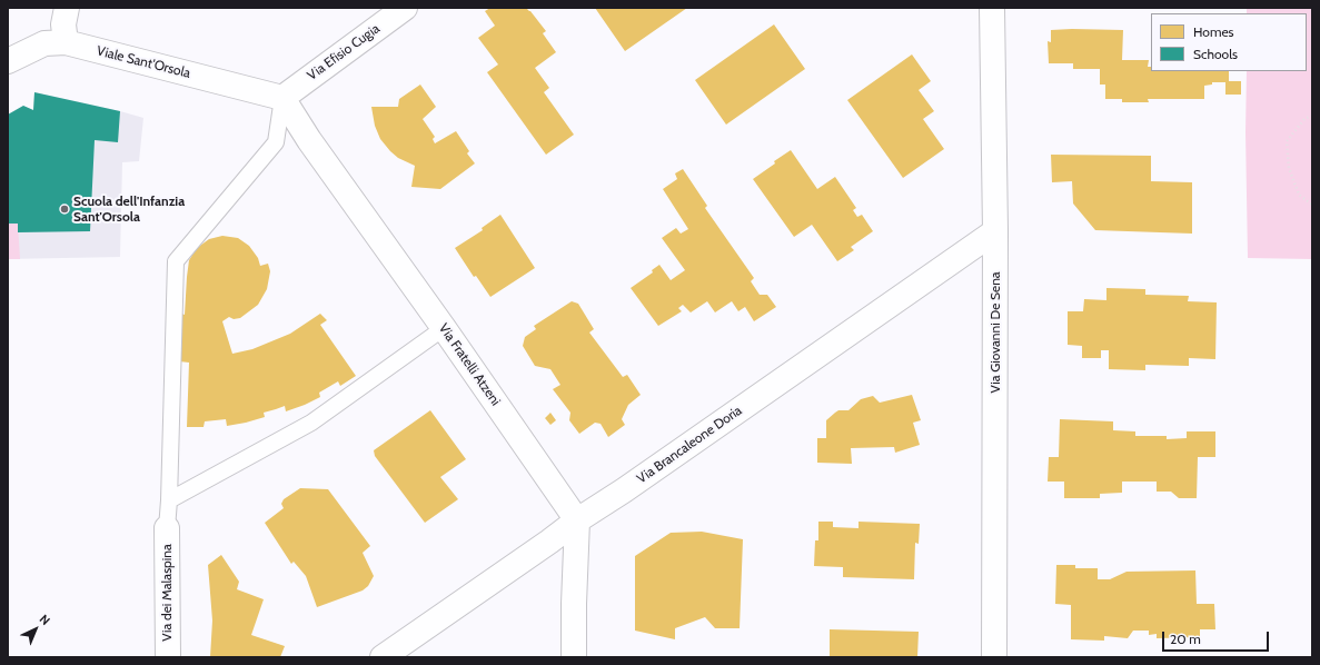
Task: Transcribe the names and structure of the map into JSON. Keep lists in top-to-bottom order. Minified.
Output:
{"streets":{"street":["Via Efisio Cugia","Viale Sant'Orsola","Via Giovanni De Sena","Via Fratelli Atzeni","Via Brancaleone Doria","Via dei Malaspina"]},"crossings":[["Via Efisio Cugia","Viale Sant'Orsola"],["Via Efisio Cugia","Via Fratelli Atzeni"],["Viale Sant'Orsola","Via Fratelli Atzeni"],["Via Giovanni De Sena","Via Brancaleone Doria"],["Via Fratelli Atzeni","Via Brancaleone Doria"]],"places":["Scuola dell'Infanzia Sant'Orsola"],"legend":["Homes","Schools"],"scale_bar":"20 m","north":"top right"}
